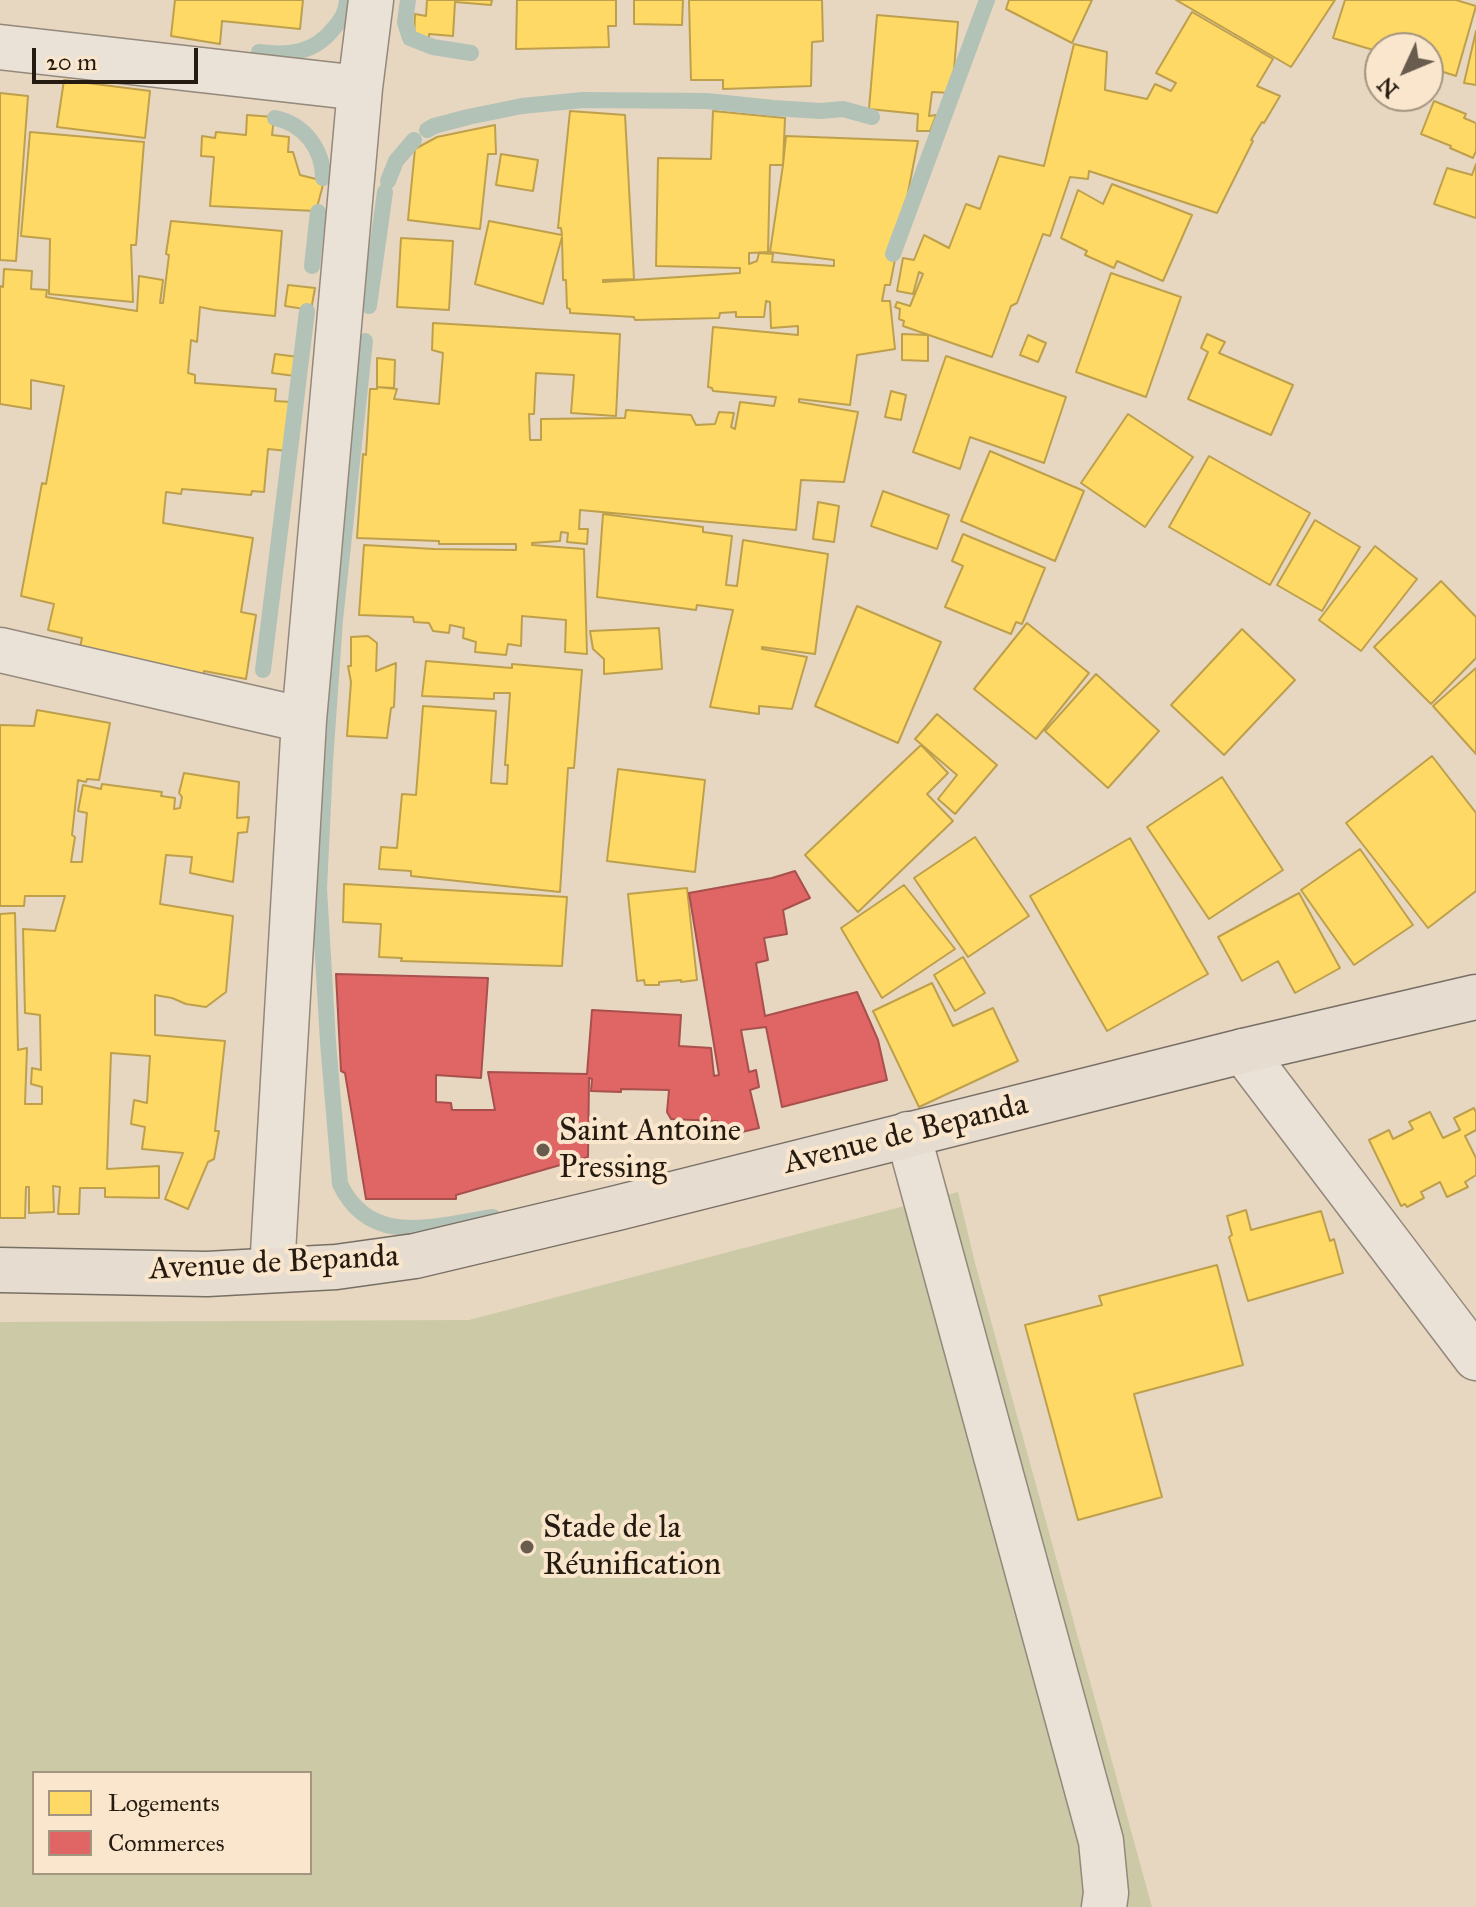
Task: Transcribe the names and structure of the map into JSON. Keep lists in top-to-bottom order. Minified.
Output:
{"streets":{"main road":["Avenue de Bepanda"]},"places":["Saint Antoine Pressing","Stade de la Réunification"],"legend":["Logements","Commerces"],"scale_bar":"20 m","north":"bottom left"}
